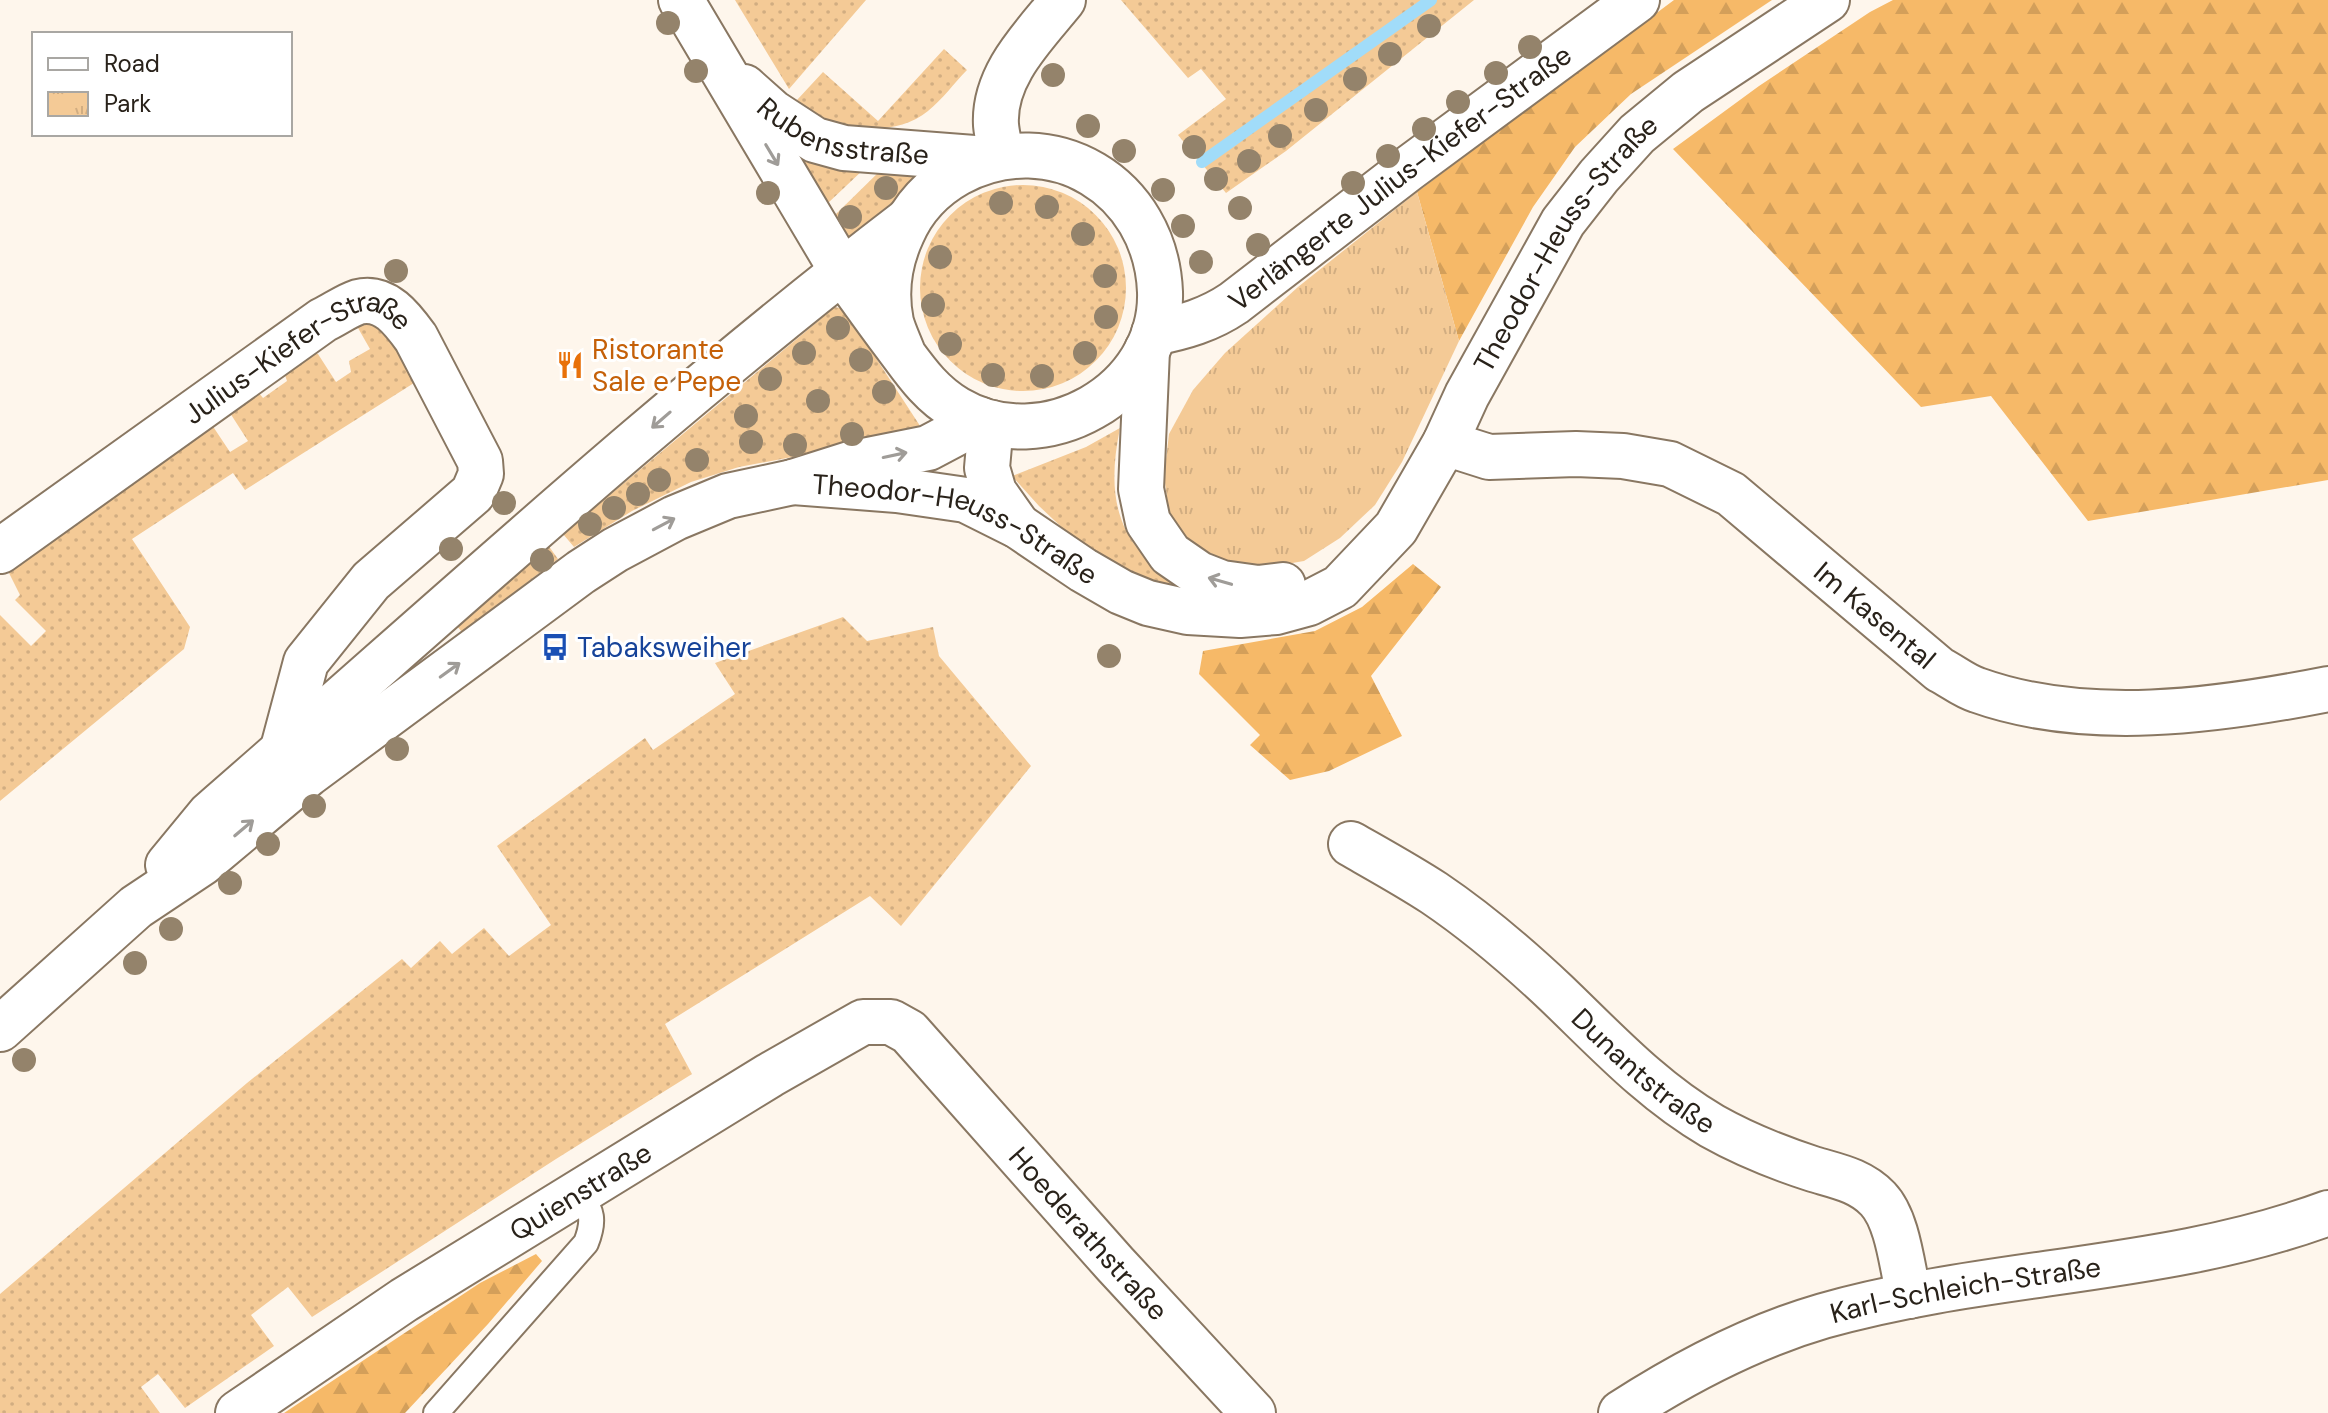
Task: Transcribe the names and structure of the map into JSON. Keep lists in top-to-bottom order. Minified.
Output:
{"streets":{"street":["Rubensstraße","Verlängerte Julius-Kiefer-Straße","Theodor-Heuss-Straße","Julius-Kiefer-Straße","Im Kasental","Dunantstraße","Quienstraße","Hoederathstraße","Karl-Schleich-Straße"]},"crossings":[["Rubensstraße","Verlängerte Julius-Kiefer-Straße"],["Rubensstraße","Theodor-Heuss-Straße"],["Verlängerte Julius-Kiefer-Straße","Theodor-Heuss-Straße"],["Theodor-Heuss-Straße","Im Kasental"],["Dunantstraße","Karl-Schleich-Straße"],["Quienstraße","Hoederathstraße"]],"one_way":["Rubensstraße"],"places":{"restaurant":["Ristorante Sale e Pepe"],"bus stop":["Tabaksweiher"]},"legend":["Road","Park"]}
